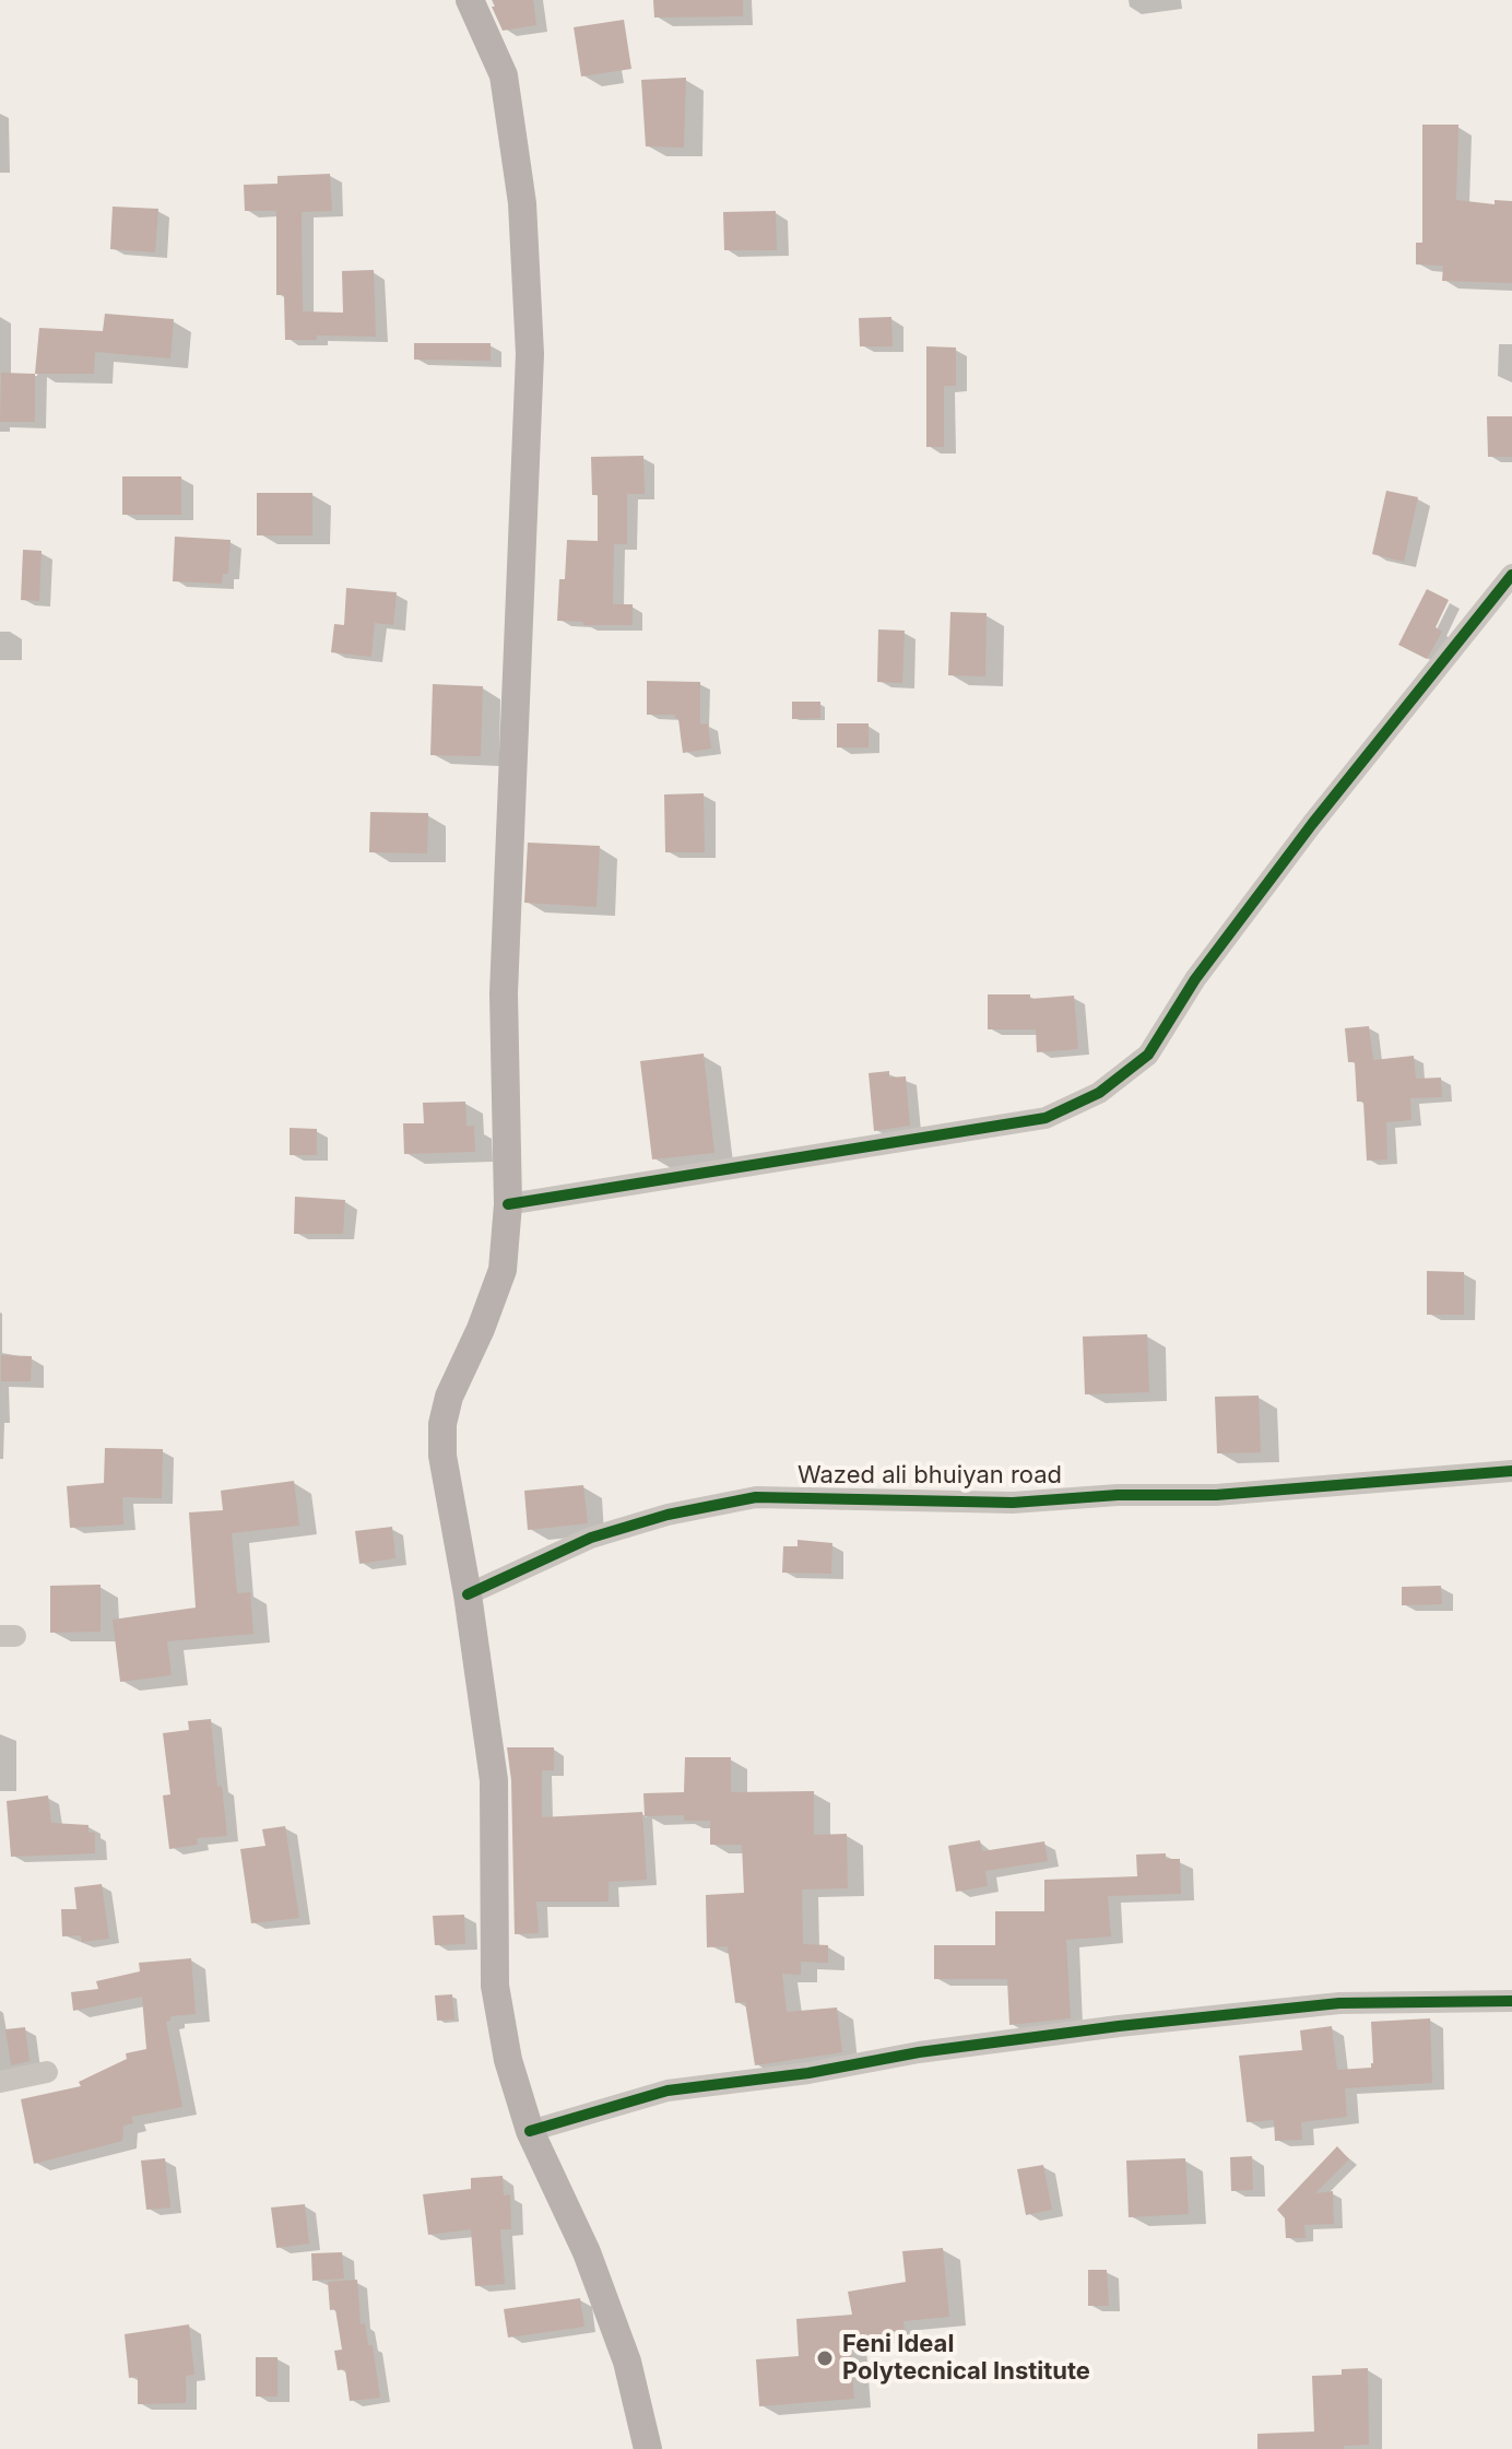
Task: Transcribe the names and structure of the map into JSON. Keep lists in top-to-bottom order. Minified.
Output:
{"streets":{"street":["Wazed ali bhuiyan road"]},"places":["Feni Ideal Polytecnical Institute"]}
